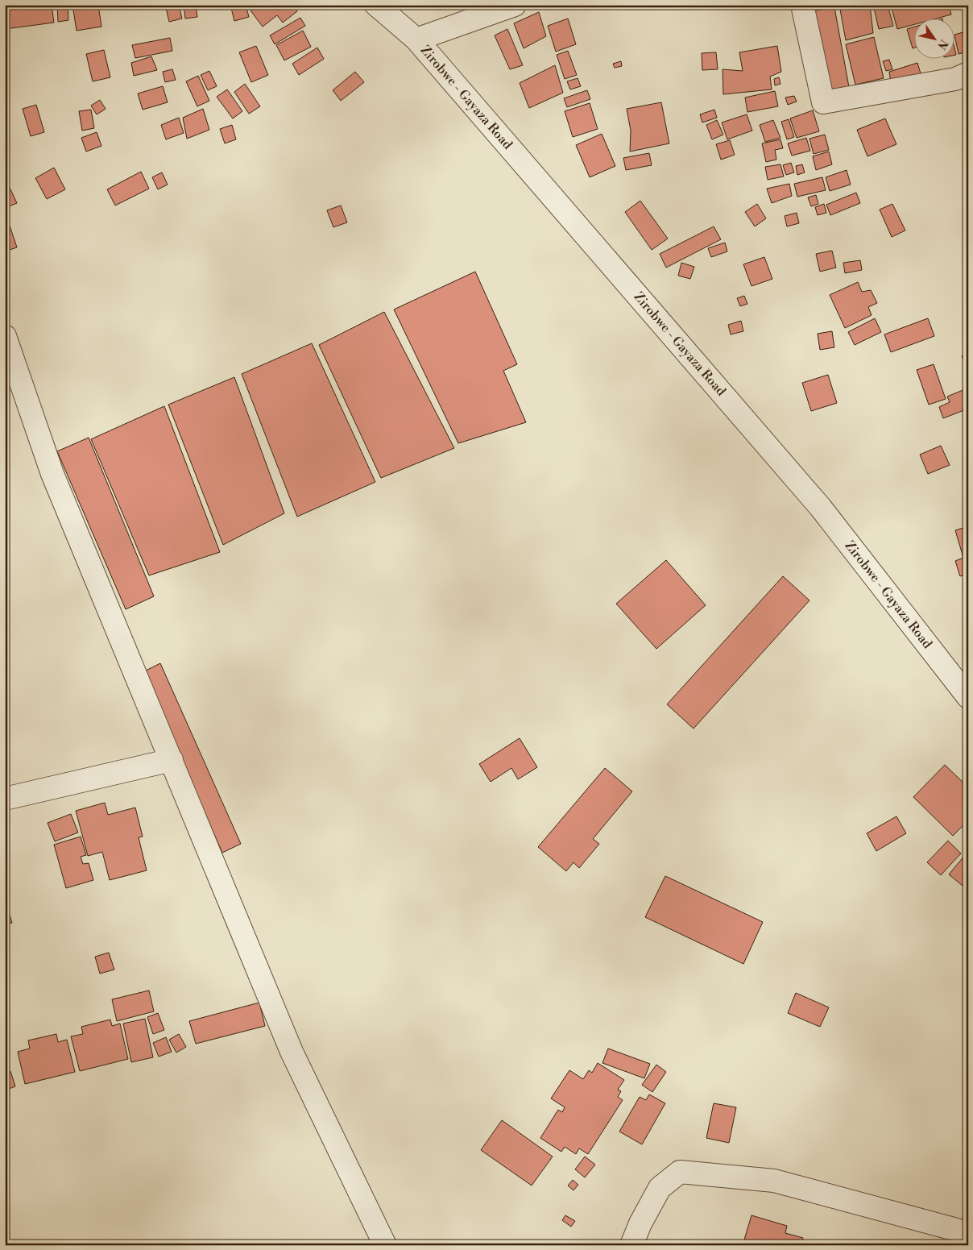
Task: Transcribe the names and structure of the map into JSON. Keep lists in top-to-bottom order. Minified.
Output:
{"streets":{"street":["Zirobwe - Gayaza Road"]},"north":"bottom right"}
